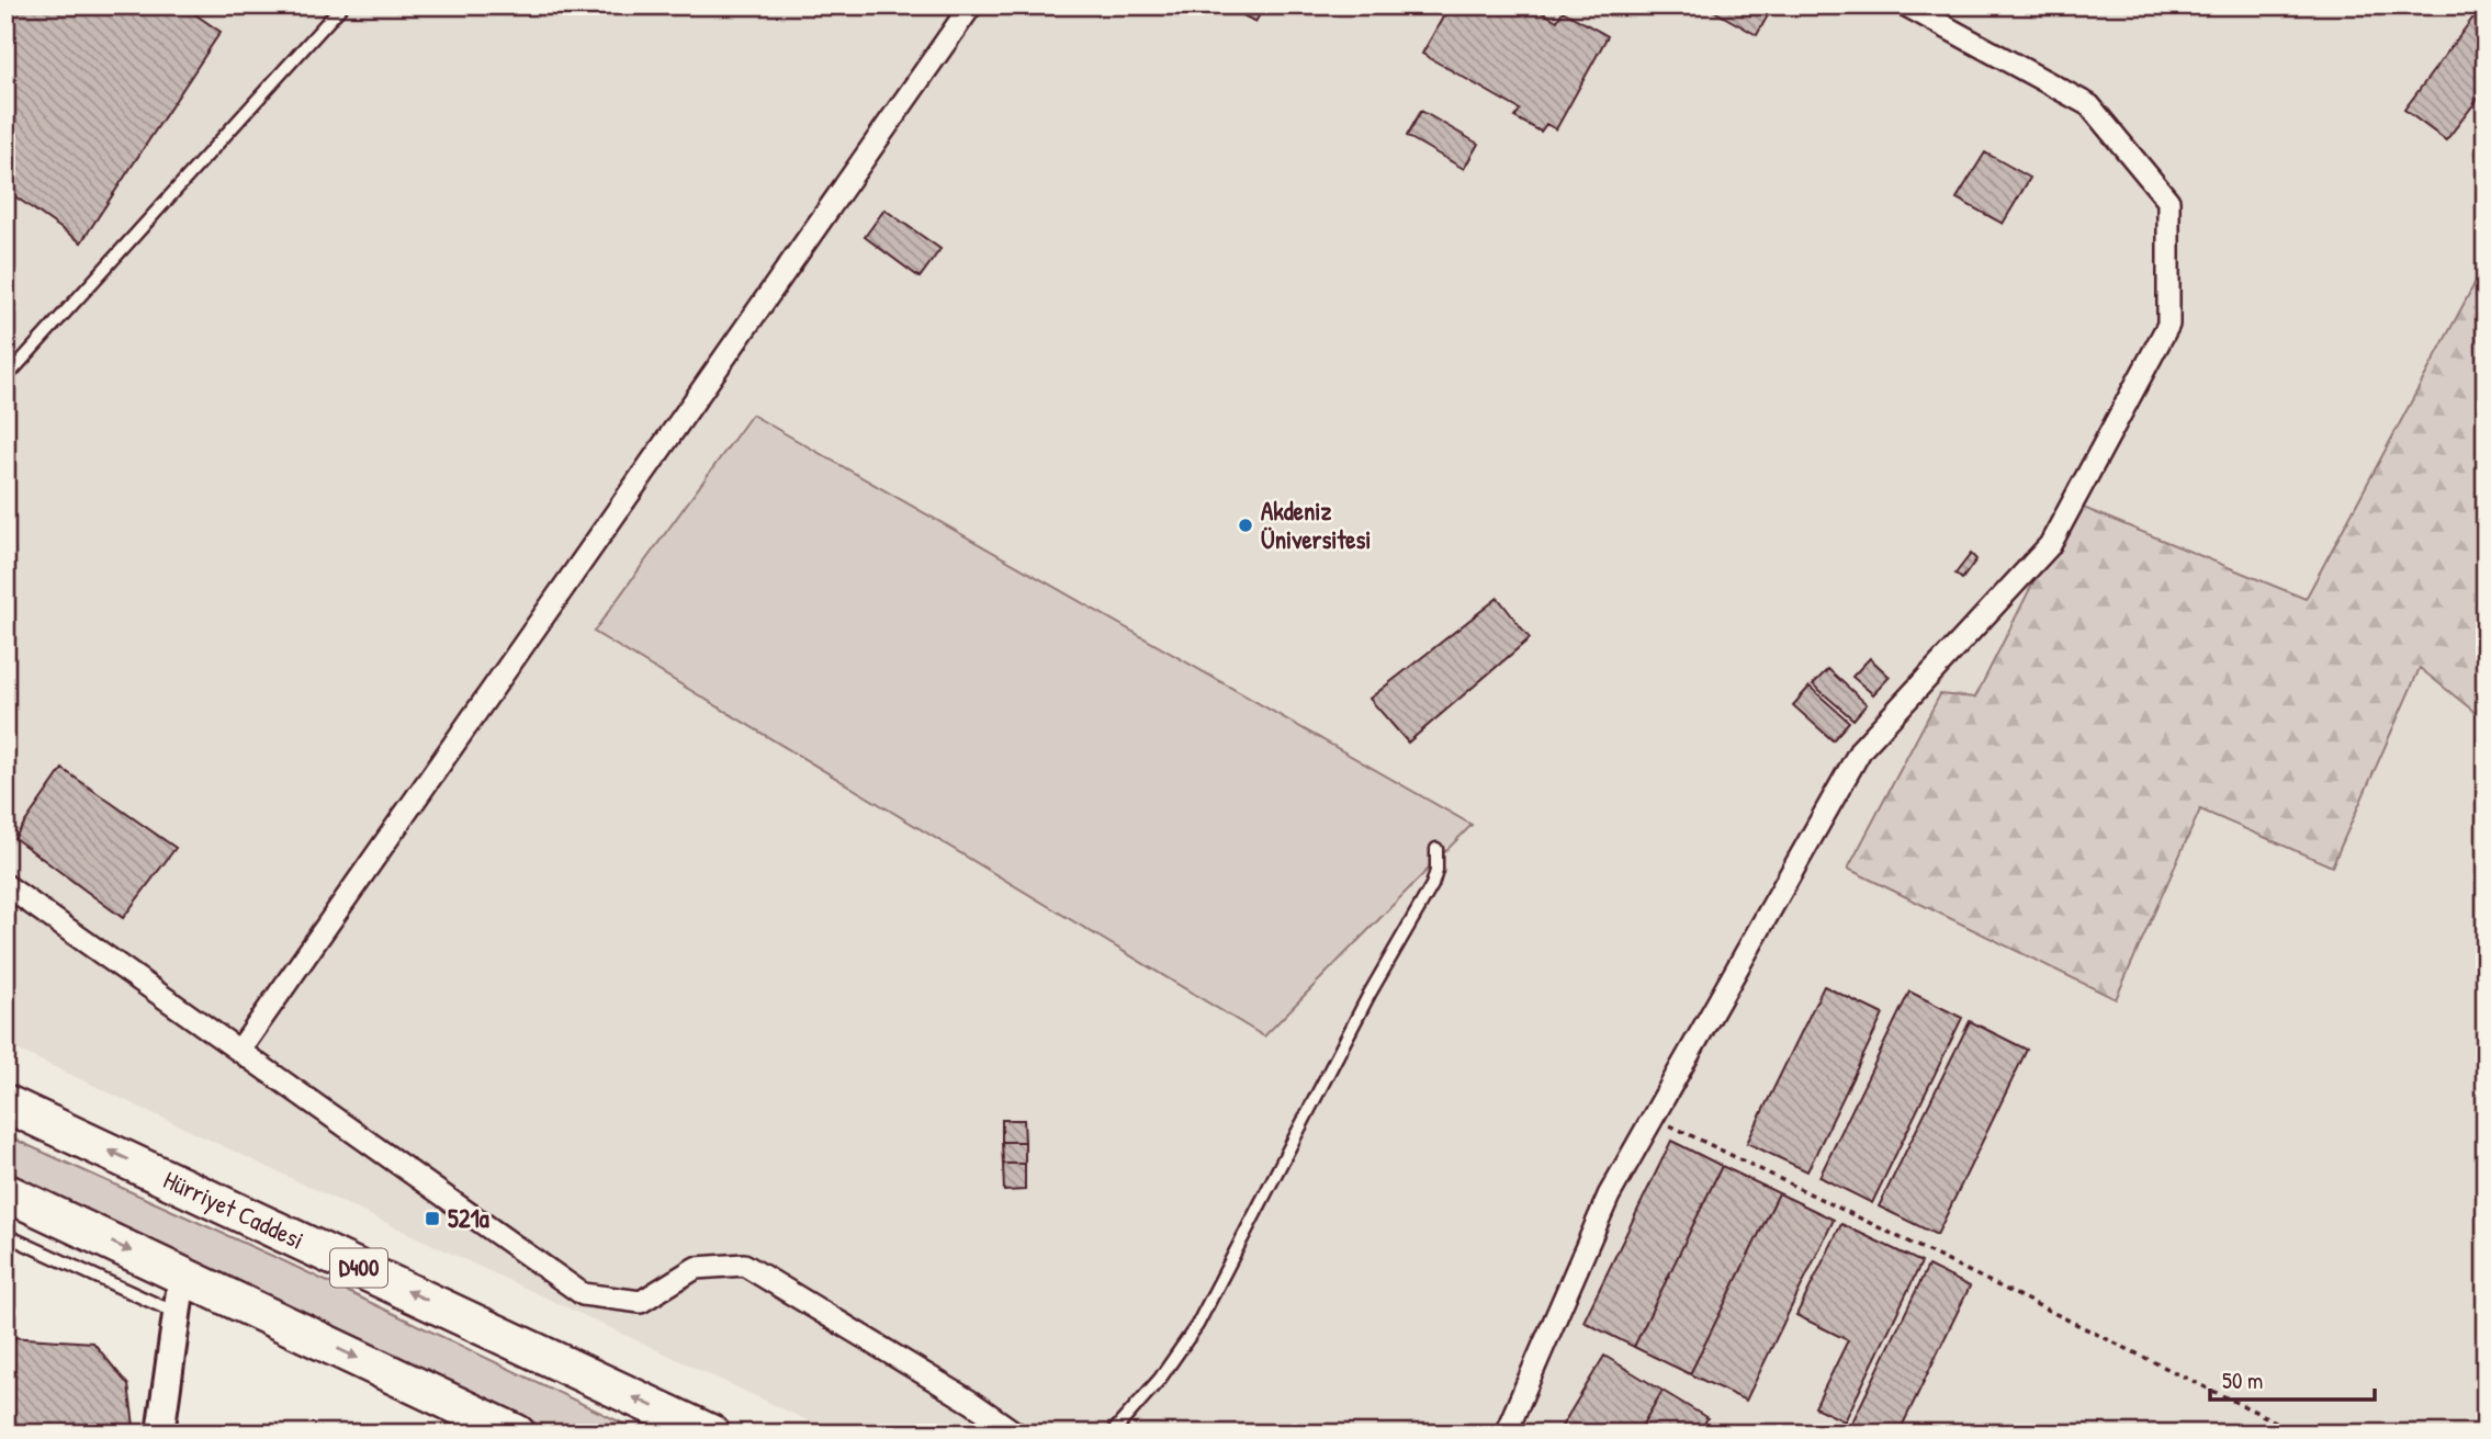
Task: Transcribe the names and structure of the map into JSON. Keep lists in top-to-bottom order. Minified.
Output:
{"streets":{"highway":["Hürriyet Caddesi","D400"]},"places":{"other":["Akdeniz Üniversitesi"],"transit":["521a"]},"scale_bar":"50 m"}
